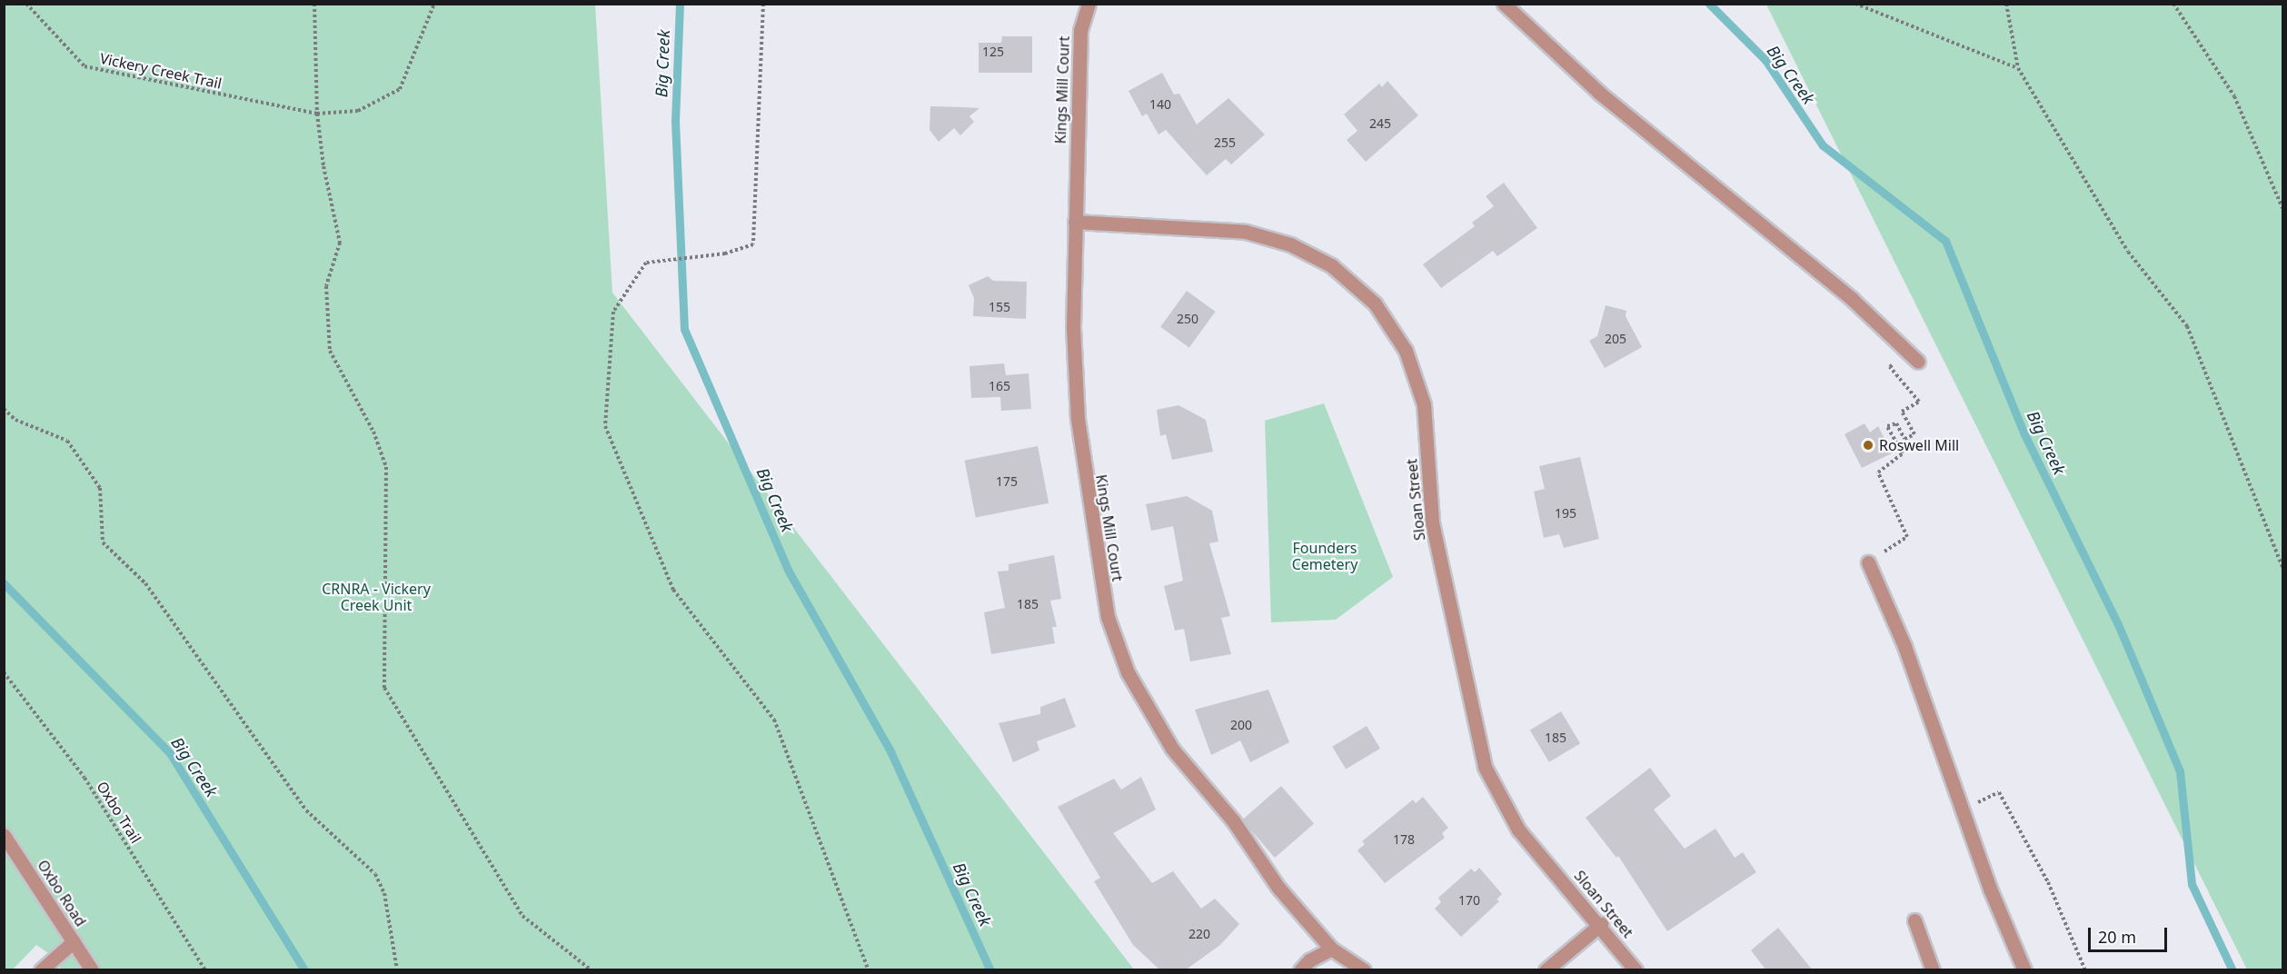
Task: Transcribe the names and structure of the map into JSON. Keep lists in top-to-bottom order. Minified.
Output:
{"streets":{"street":["Kings Mill Court","Sloan Street","Oxbo Road"],"path":["Vickery Creek Trail","Oxbo Trail"]},"crossings":[["Kings Mill Court","Sloan Street"]],"water":["Big Creek"],"parks":["Founders Cemetery","CRNRA - Vickery Creek Unit"],"places":["Roswell Mill"],"house_numbers":["125","140","245","255","155","250","205","165","175","195","185","200","185","178","170","220"],"scale_bar":"20 m"}
